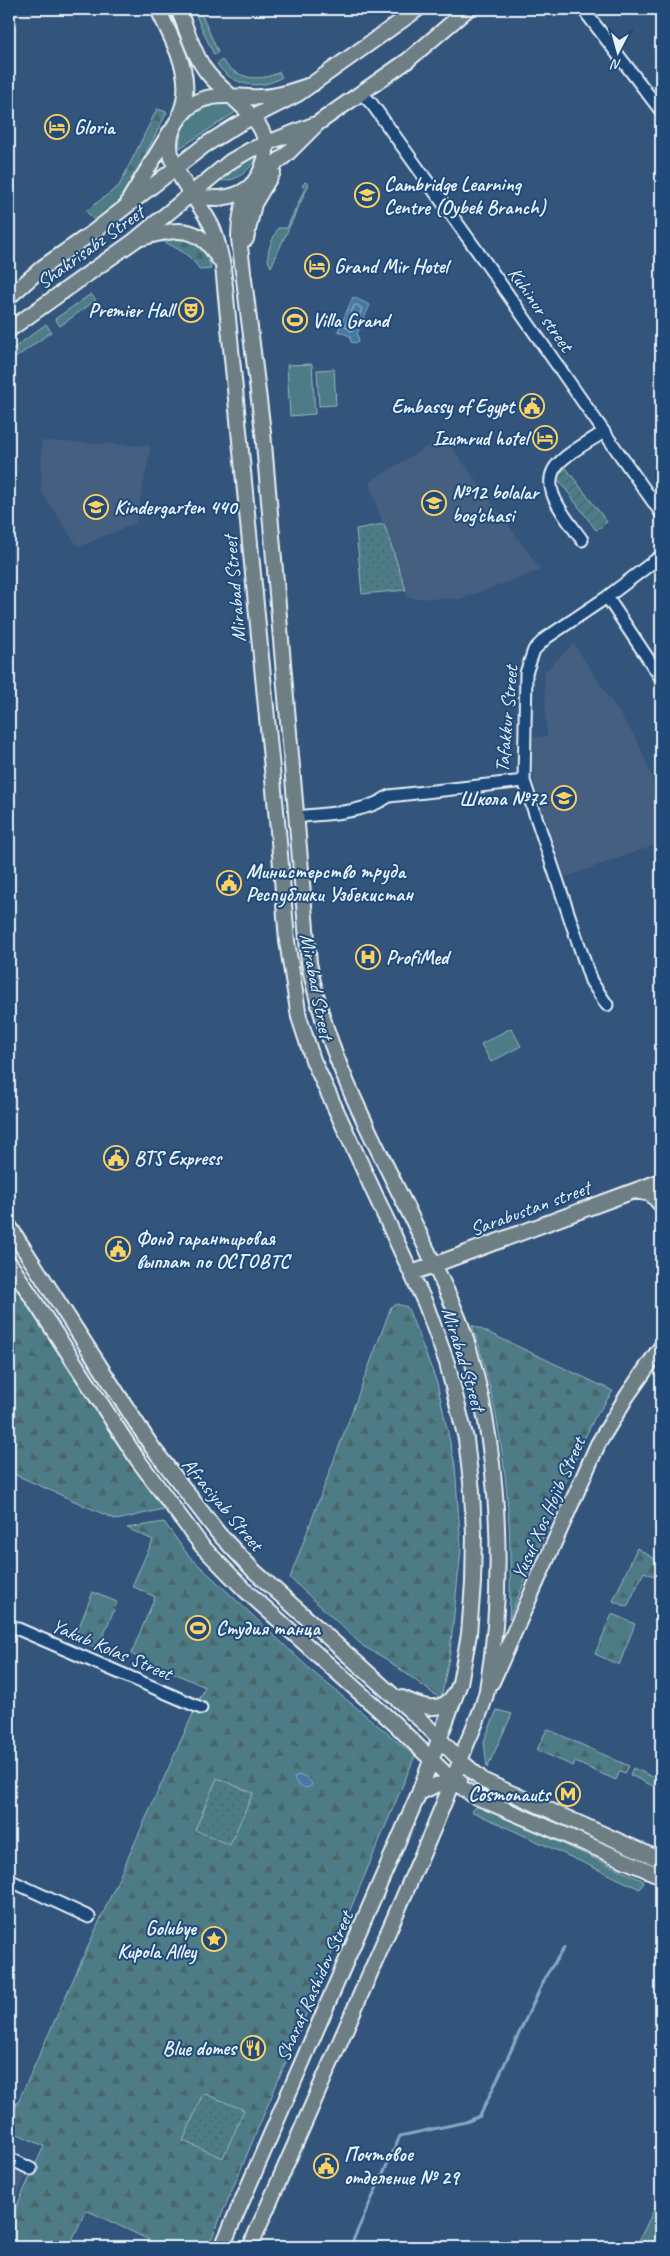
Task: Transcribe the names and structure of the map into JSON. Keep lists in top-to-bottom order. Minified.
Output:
{"streets":{"main road":["Shahrisabz Street","Mirabad Street","Sarabustan street","Afrasiyab Street","Yusuf Xos Hojib Street","Sharaf Rashidov Street"],"street":["Kuhinur street","Tafakkur Street","Yakub Kolas Street"]},"crossings":[["Shahrisabz Street","Mirabad Street"],["Mirabad Street","Tafakkur Street"],["Mirabad Street","Sarabustan street"],["Mirabad Street","Afrasiyab Street"],["Mirabad Street","Yusuf Xos Hojib Street"],["Mirabad Street","Sharaf Rashidov Street"],["Afrasiyab Street","Sharaf Rashidov Street"]],"places":{"hotel":["Gloria","Grand Mir Hotel","Izumrud hotel"],"school or university":["Cambridge Learning Centre (Oybek Branch)","№12 bolalar bog'chasi","Kindergarten 440","Школа №72"],"theatre":["Premier Hall"],"sports":["Villa Grand","Студия танца"],"public building":["Embassy of Egypt","Министерство труда Республики Узбекистан","BTS Express","Фонд гарантировая выплат по ОСГОВТС","Почтовое отделение № 29"],"hospital":["ProfiMed"],"metro station":["Cosmonauts"],"place":["Golubye Kupola Alley"],"restaurant":["Blue domes"]},"north":"bottom"}
